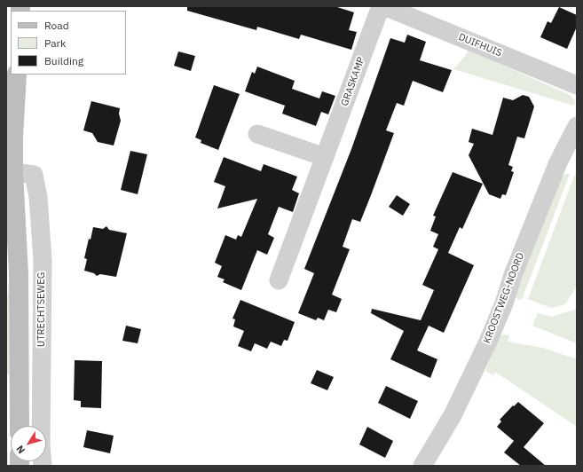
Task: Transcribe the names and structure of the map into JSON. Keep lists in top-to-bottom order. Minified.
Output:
{"streets":{"street":["DUIFHUIS","GRASKAMP","KROOSTWEG-NOORD","UTRECHTSEWEG"]},"legend":["Road","Park","Building"],"north":"bottom left"}
